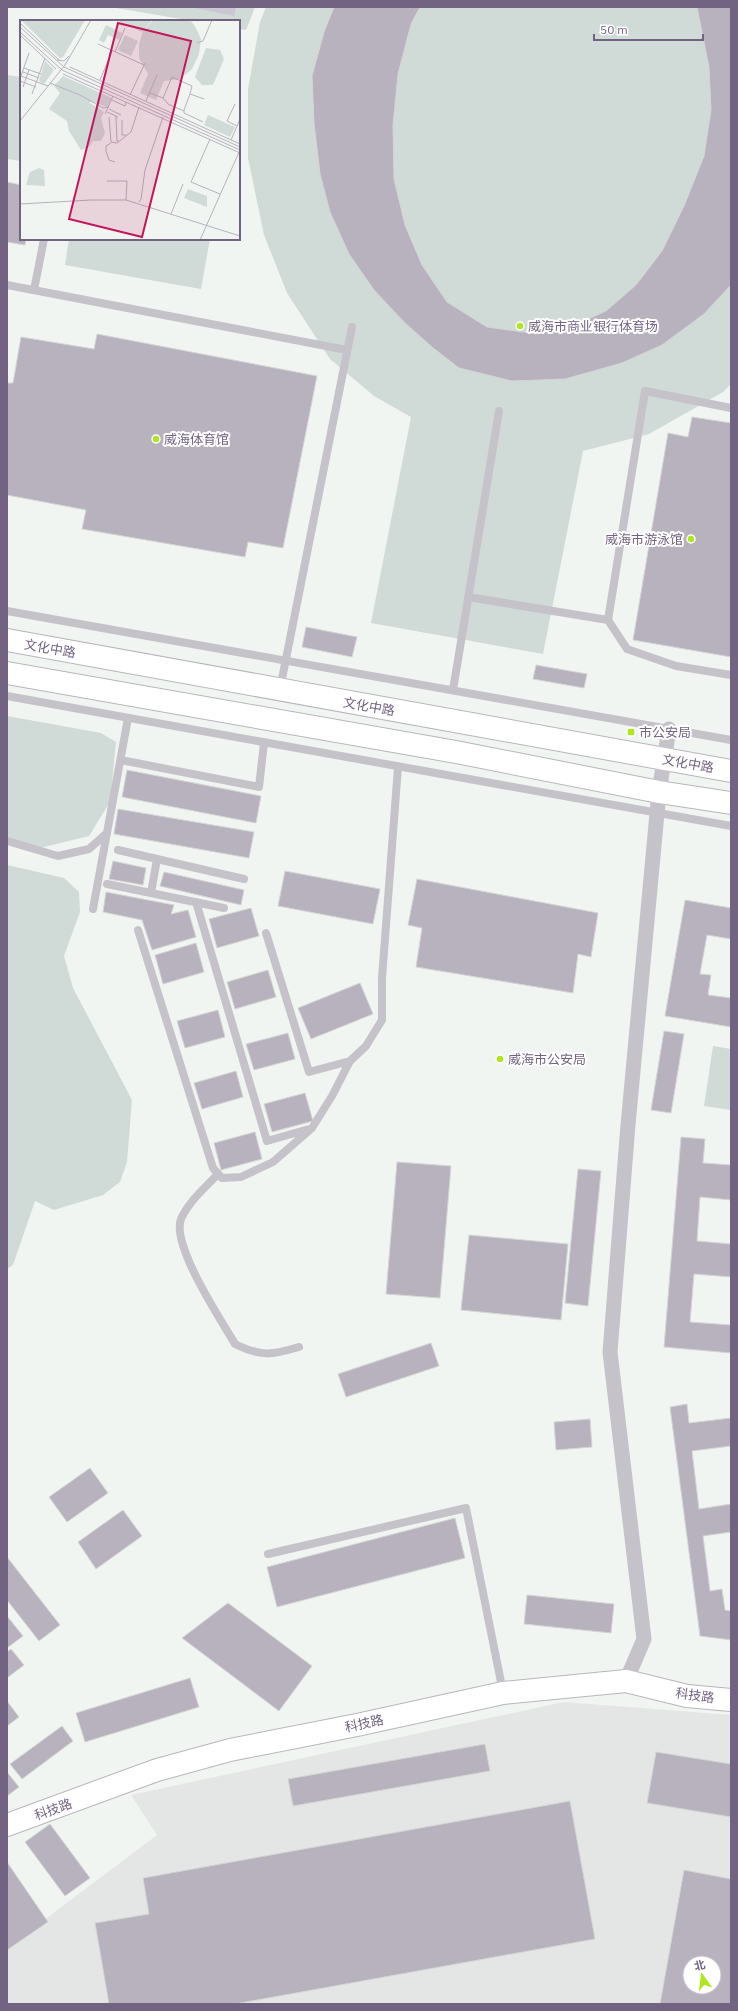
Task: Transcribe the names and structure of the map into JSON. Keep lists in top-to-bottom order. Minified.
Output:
{"streets":{"main road":["文化中路","科技路"]},"places":{"other":["威海市商业银行体育场","威海体育馆","威海市游泳馆","威海市公安局"],"transit":["市公安局"]},"scale_bar":"50 m","north":"top"}
